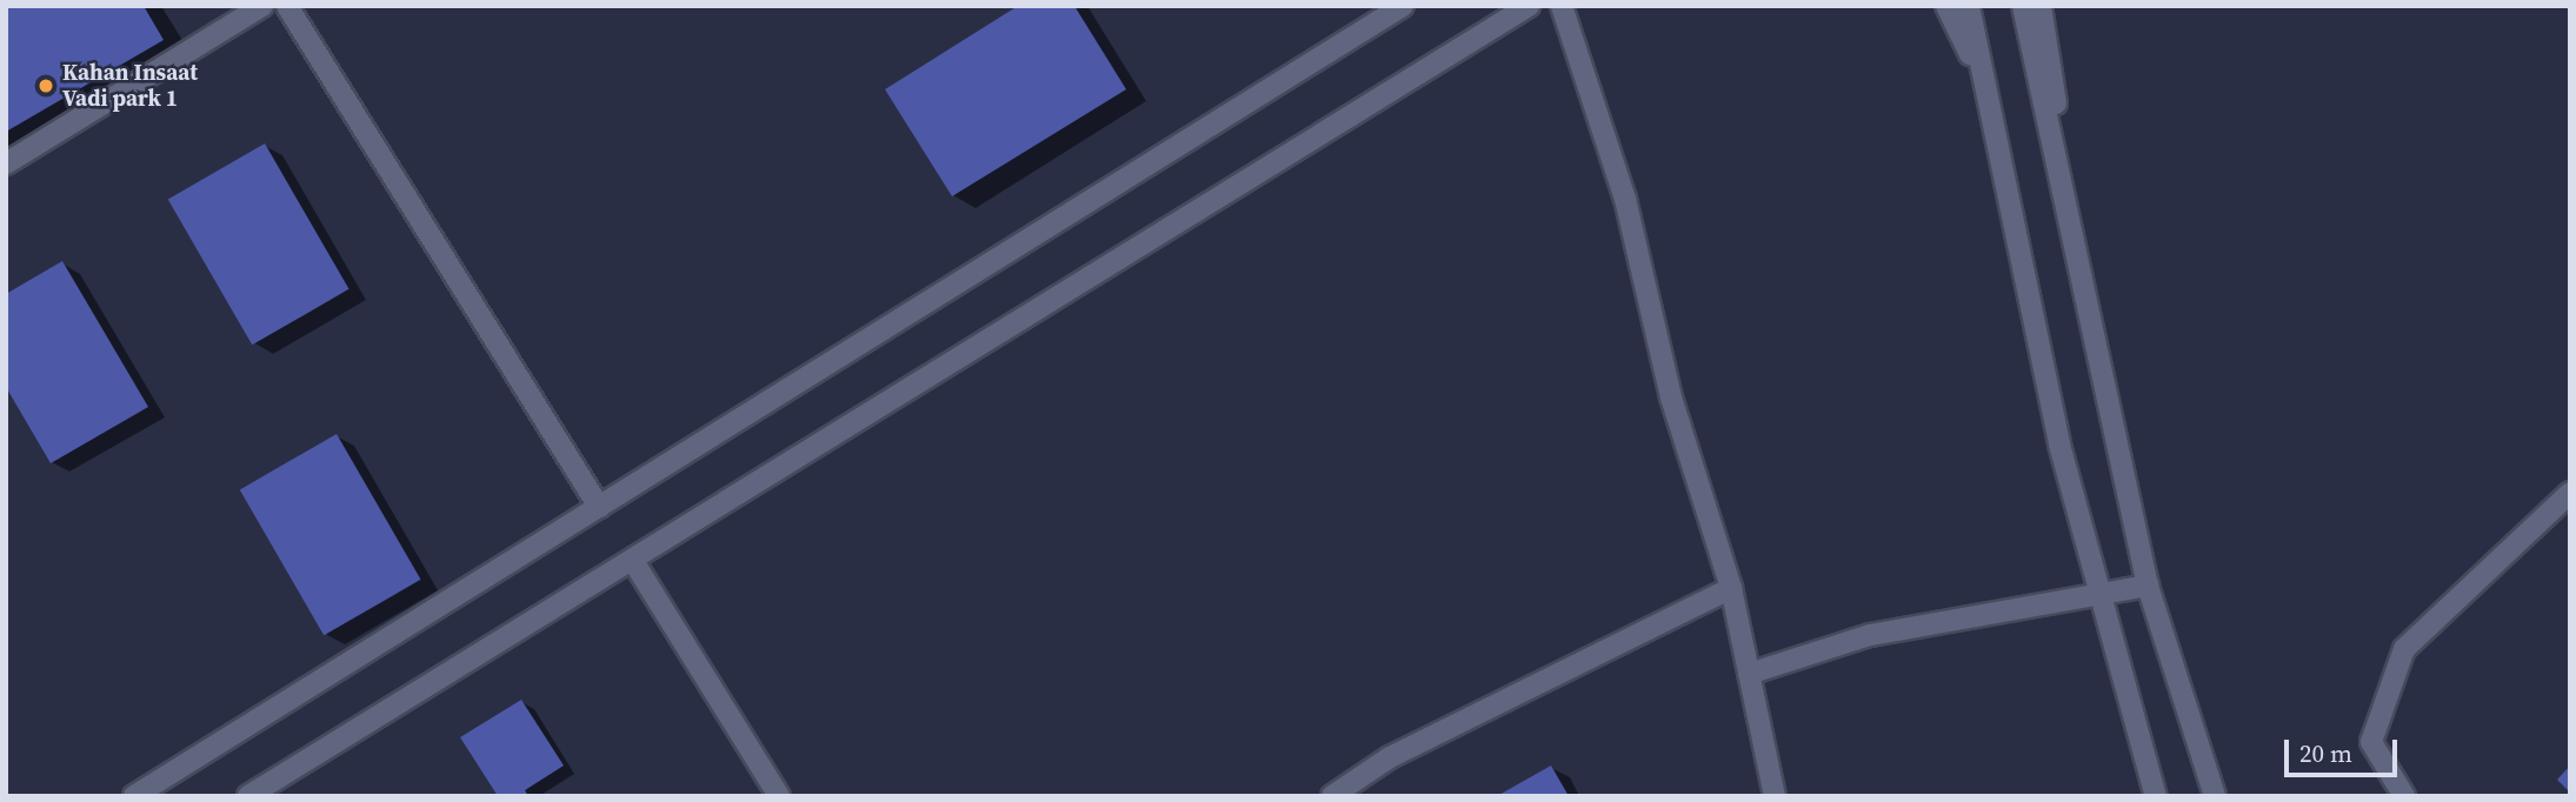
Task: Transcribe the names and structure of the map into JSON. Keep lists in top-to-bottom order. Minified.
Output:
{"places":["Kahan Insaat Vadi park 1"],"scale_bar":"20 m"}
